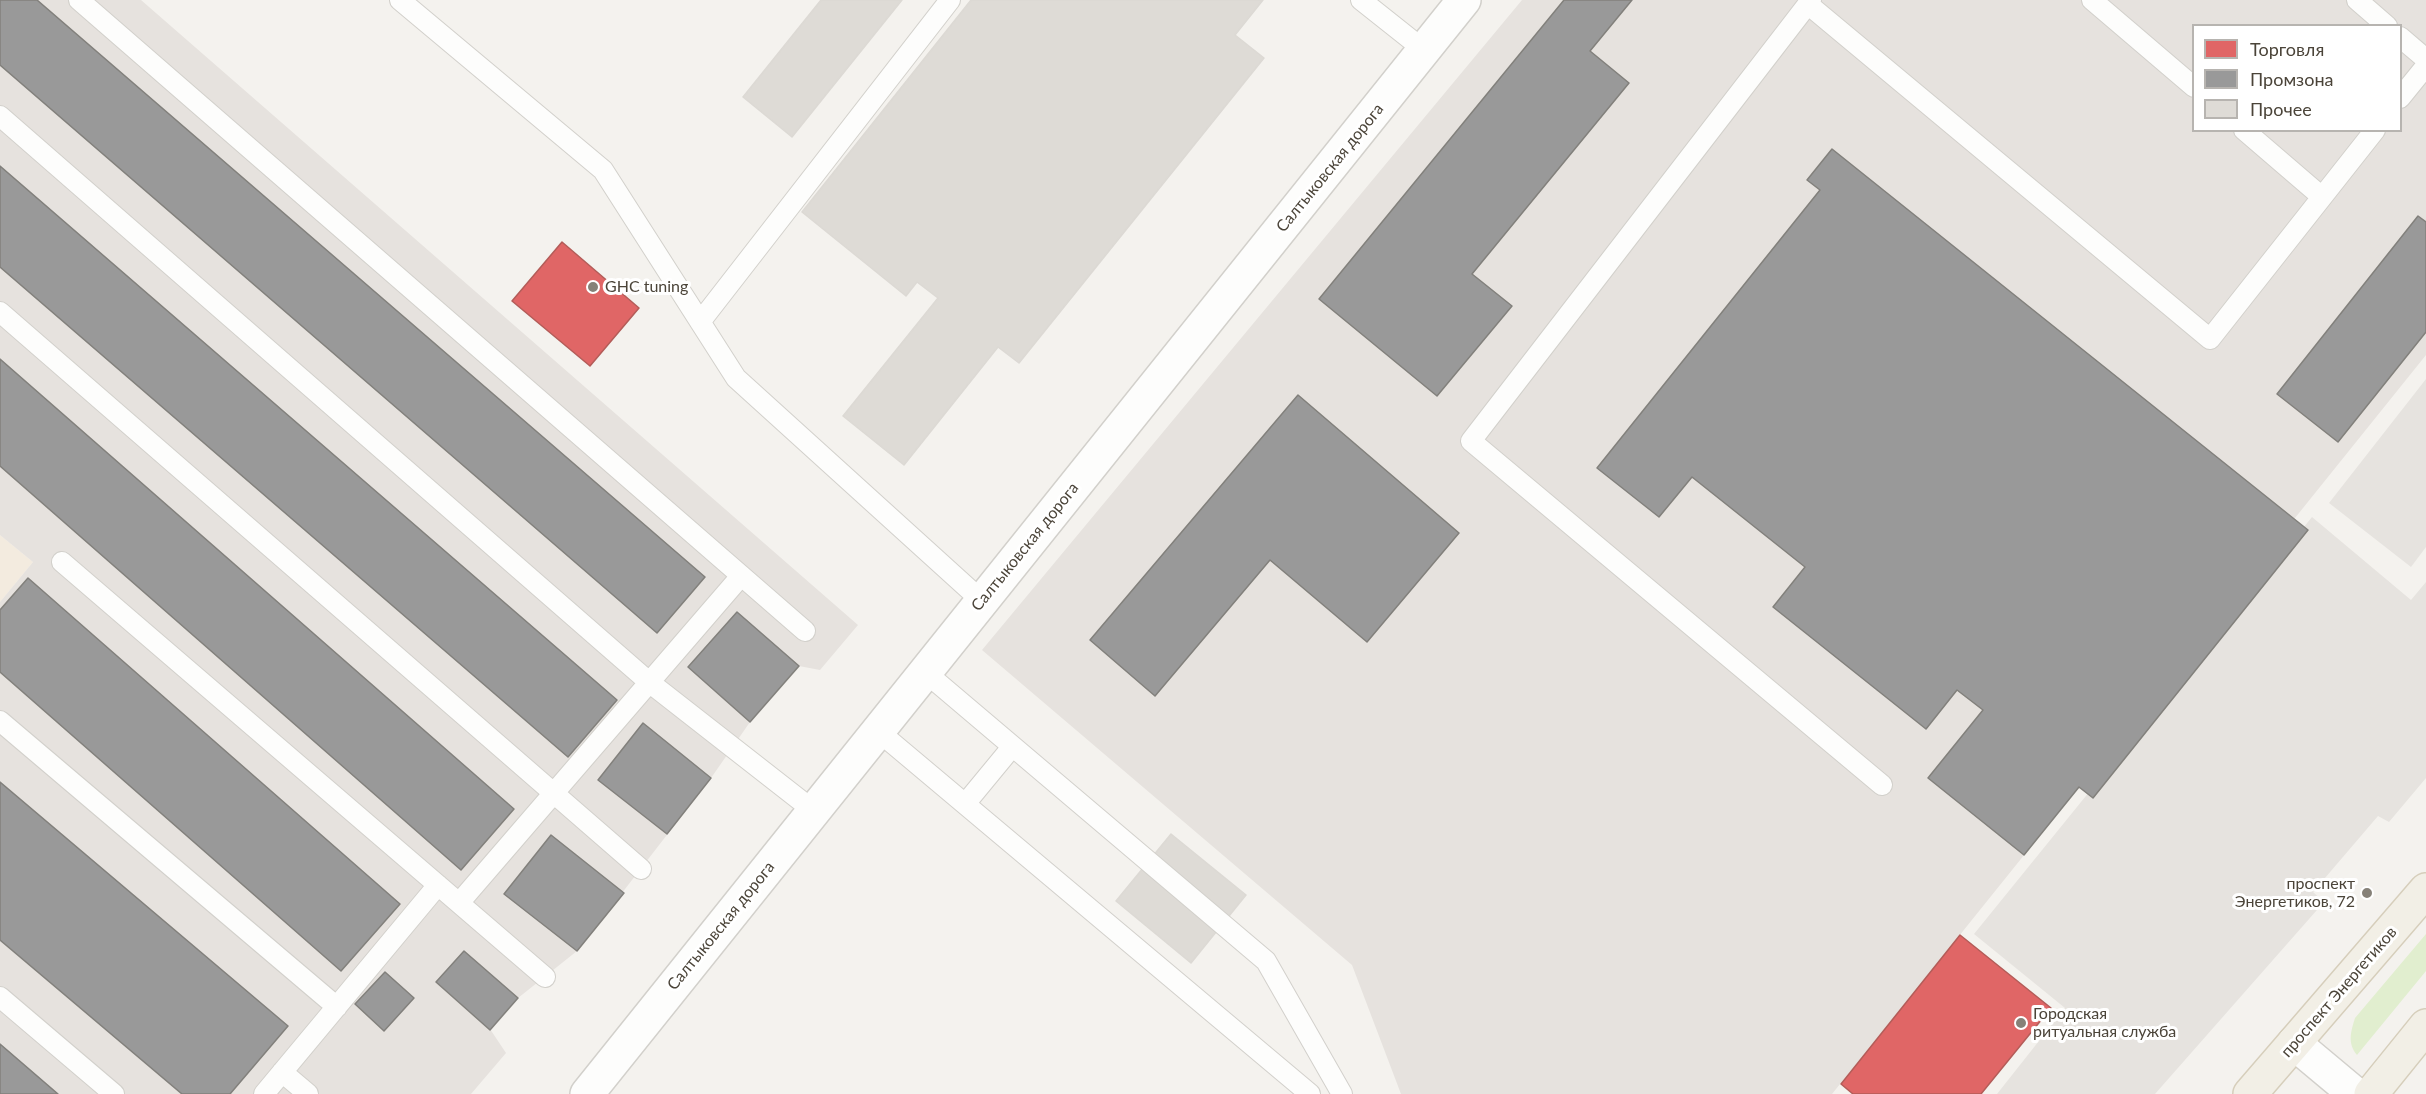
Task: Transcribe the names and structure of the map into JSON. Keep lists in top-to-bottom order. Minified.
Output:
{"streets":{"main road":["проспект Энергетиков"],"street":["Салтыковская дорога"]},"places":["GHC tuning","проспект Энергетиков, 72","Городская ритуальная служба"],"legend":["Торговля","Промзона","Прочее"]}
